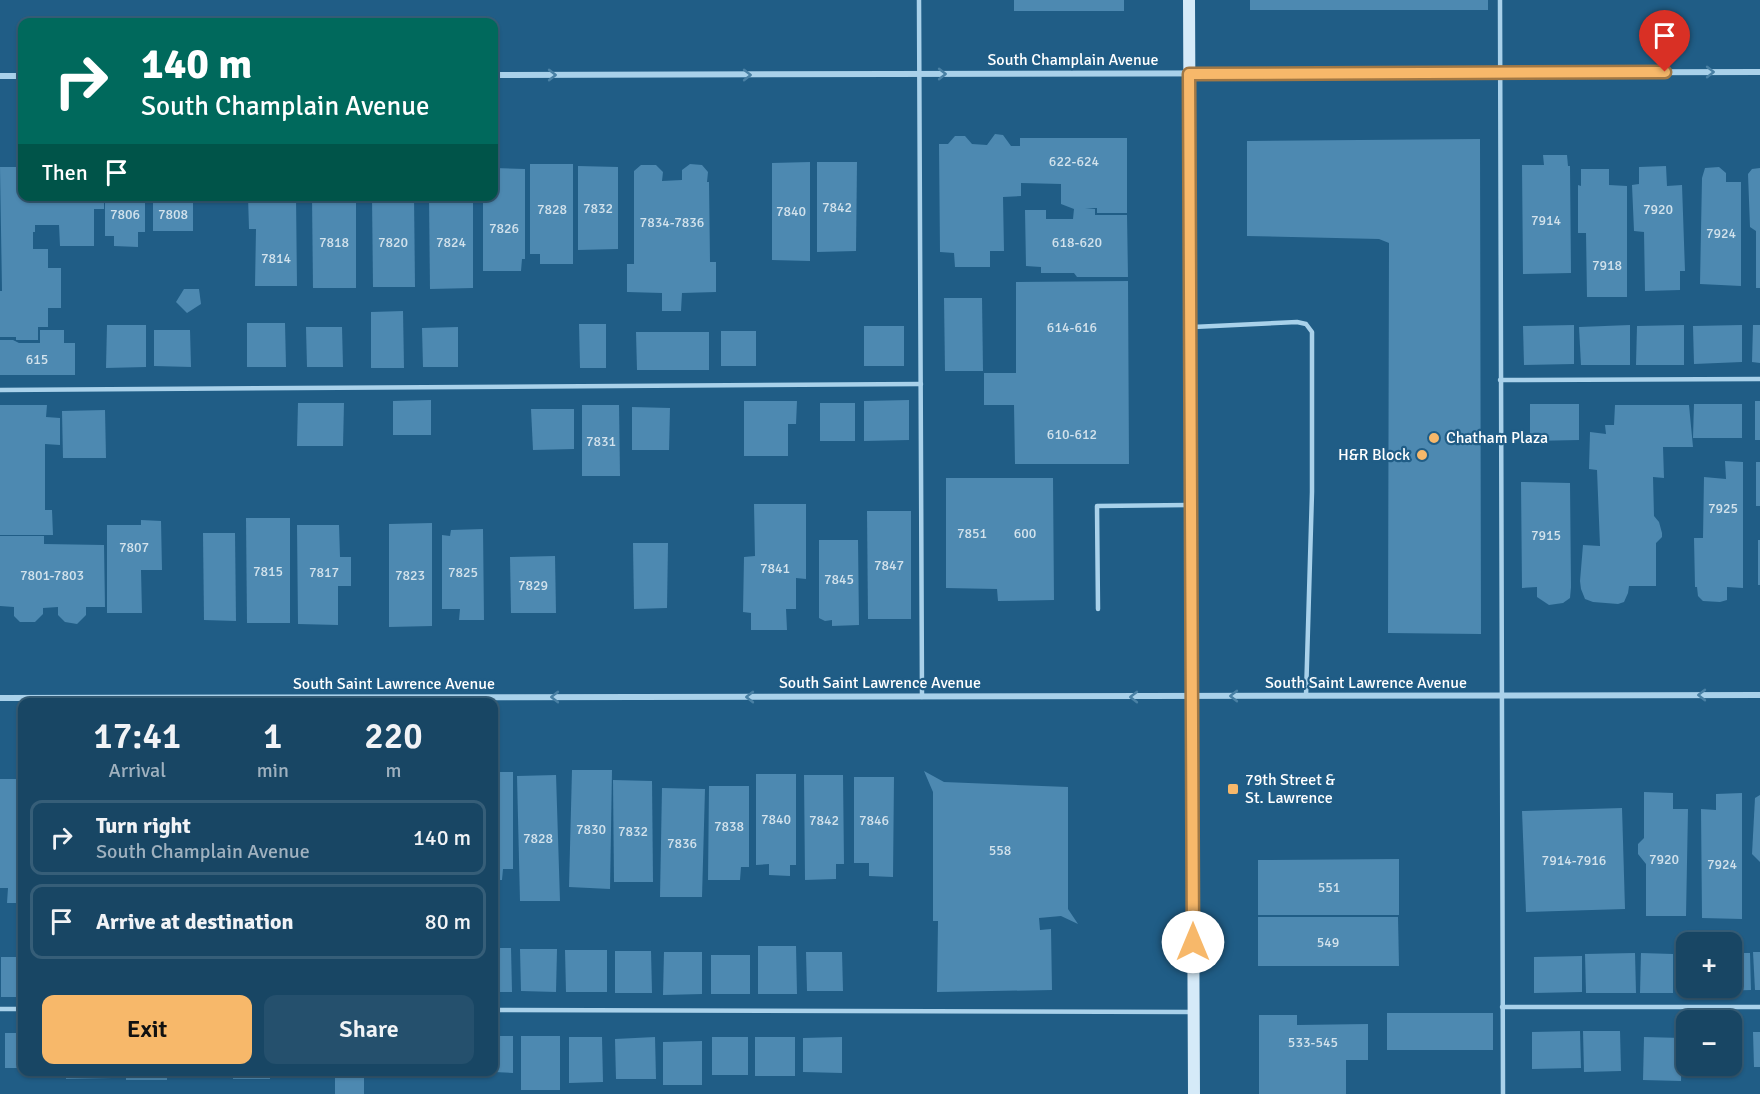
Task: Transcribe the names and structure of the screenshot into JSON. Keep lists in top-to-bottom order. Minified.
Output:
{"streets":{"street":["South Champlain Avenue","South Saint Lawrence Avenue"]},"one_way":["South Champlain Avenue","South Saint Lawrence Avenue"],"places":{"other":["Chatham Plaza","H&R Block"],"transit":["79th Street & St. Lawrence"]},"house_numbers":["622-624","7842","7832","7828","7920","7840","7806","7808","7914","7834-7836","7826","7924","7818","7820","7824","618-620","7814","7918","614-616","615","610-612","7831","7925","7851","600","7915","7807","7847","7841","7815","7817","7825","7801-7803","7823","7845","7829","7840","7842","7846","7838","7830","7832","7828","7836","558","7920","7914-7916","7924","551","549","533-545"],"page":{"turn":["140 m","South Champlain Avenue"],"then":"Then","eta":["17:41","Arrival","1","min","220","m"],"list":[{"name":"Turn right","note":"South Champlain Avenue","value":"140 m"},{"name":"Arrive at destination","value":"80 m"}],"map_buttons":["+","−"],"buttons":["Exit","Share"]}}
